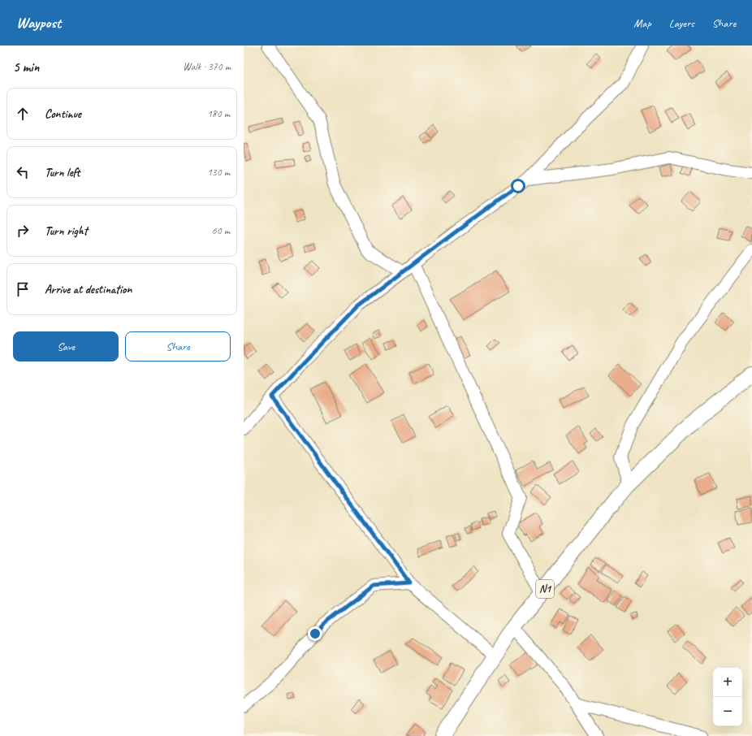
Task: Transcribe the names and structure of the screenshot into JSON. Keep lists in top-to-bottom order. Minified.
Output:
{"streets":{"main road":["N1"]},"page":{"header":"Waypost","nav":["Map","Layers","Share"],"heading":["5 min","Walk · 370 m"],"list":[["Continue","180 m"],["Turn left","130 m"],["Turn right","60 m"],"Arrive at destination"],"buttons":["Save","Share"],"map_buttons":["+","−"]}}
